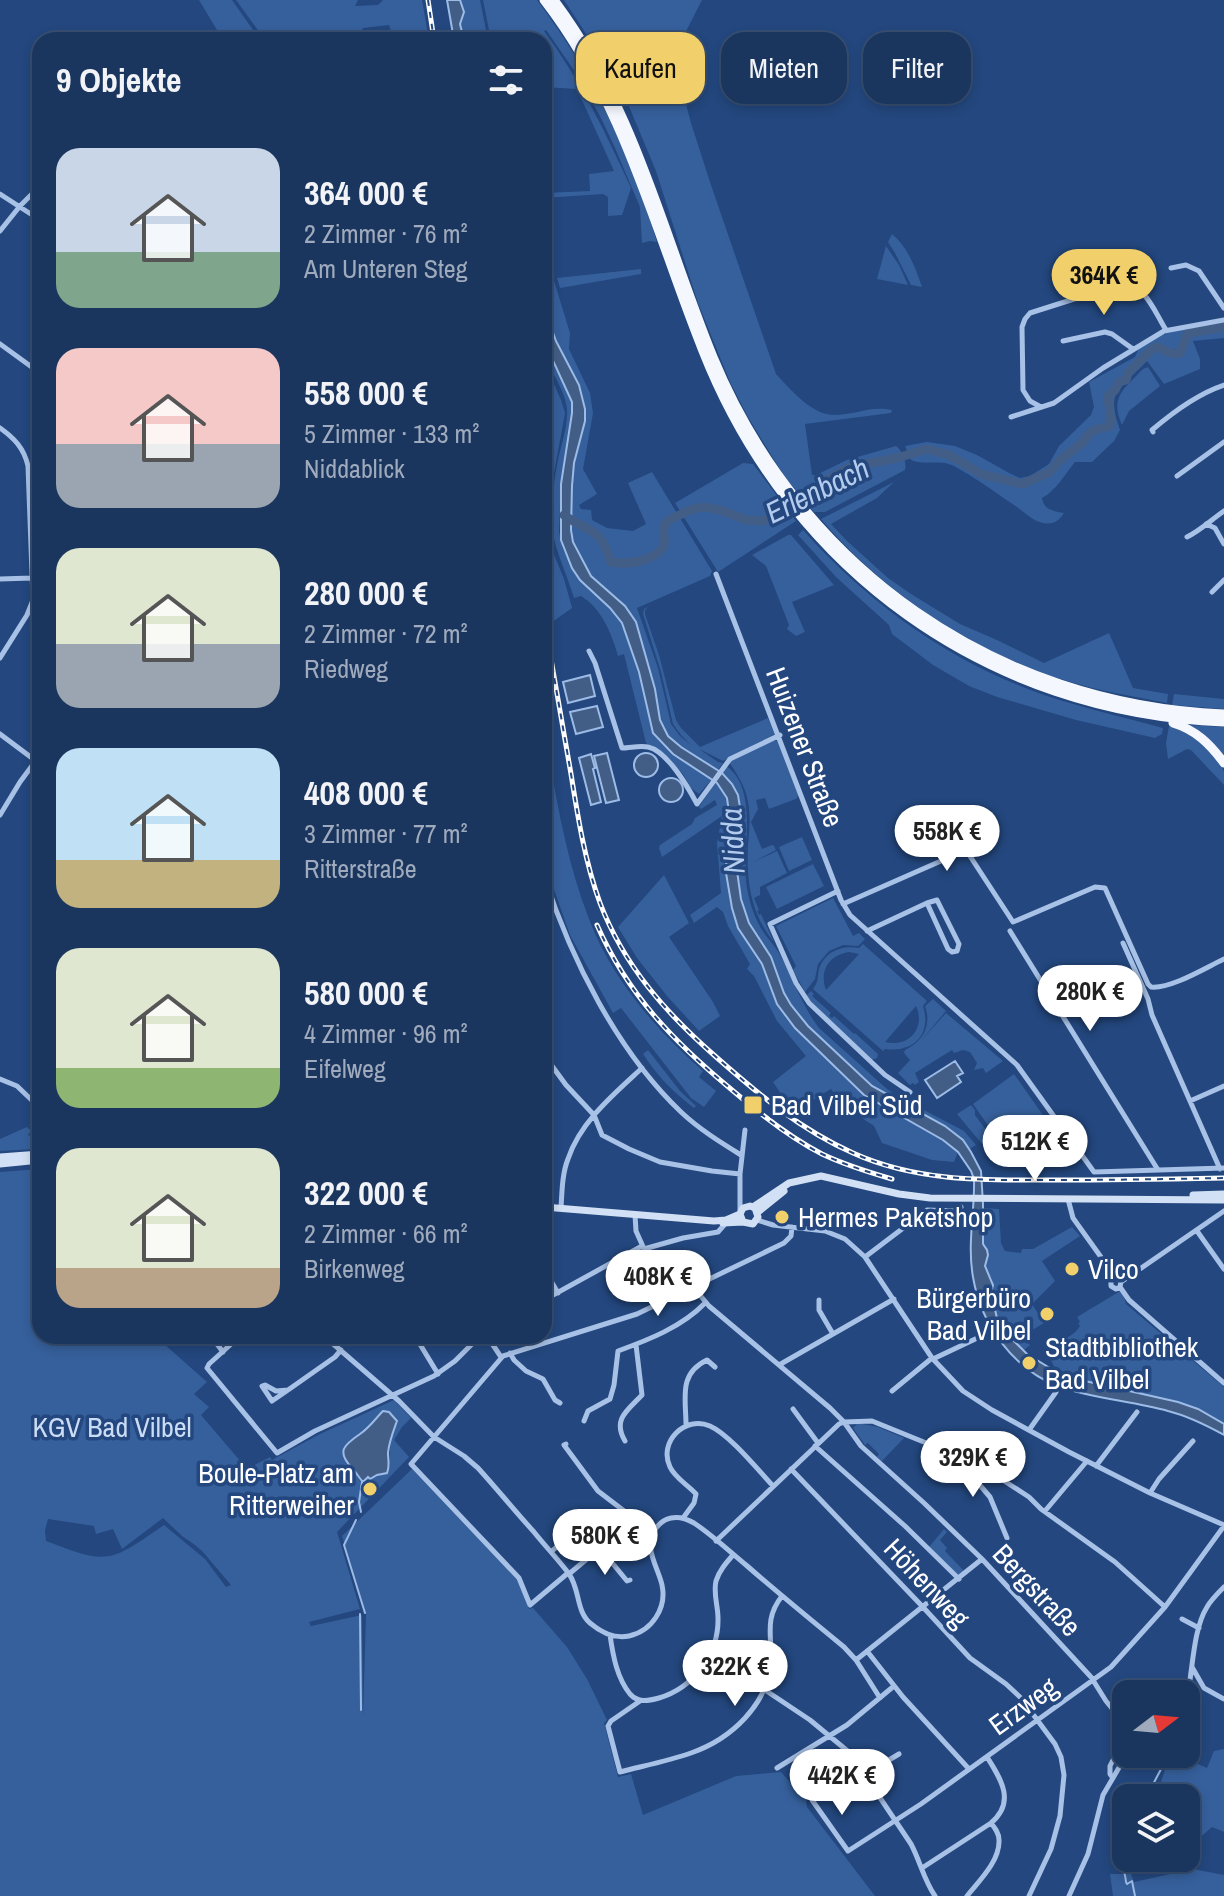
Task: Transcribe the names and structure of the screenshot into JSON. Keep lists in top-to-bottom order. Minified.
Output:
{"streets":{"street":["Huizener Straße","Höhenweg","Bergstraße","Erzweg"]},"crossings":[["Höhenweg","Erzweg"],["Bergstraße","Erzweg"]],"water":["Erlenbach","Nidda"],"parks":["KGV Bad Vilbel"],"places":{"transit":["Bad Vilbel Süd"],"other":["Hermes Paketshop","Vilco","Bürgerbüro Bad Vilbel","Stadtbibliothek Bad Vilbel","Boule-Platz am Ritterweiher"]},"north":"right","page":{"chip":["Kaufen","Mieten","Filter"],"heading":"9 Objekte","list":[{"name":"364 000 €","note":"2 Zimmer · 76 m² · Am Unteren Steg"},{"name":"558 000 €","note":"5 Zimmer · 133 m² · Niddablick"},{"name":"280 000 €","note":"2 Zimmer · 72 m² · Riedweg"},{"name":"408 000 €","note":"3 Zimmer · 77 m² · Ritterstraße"},{"name":"580 000 €","note":"4 Zimmer · 96 m² · Eifelweg"},{"name":"322 000 €","note":"2 Zimmer · 66 m² · Birkenweg"}],"price":["364K €","558K €","280K €","512K €","408K €","329K €","580K €","322K €","442K €"]}}
